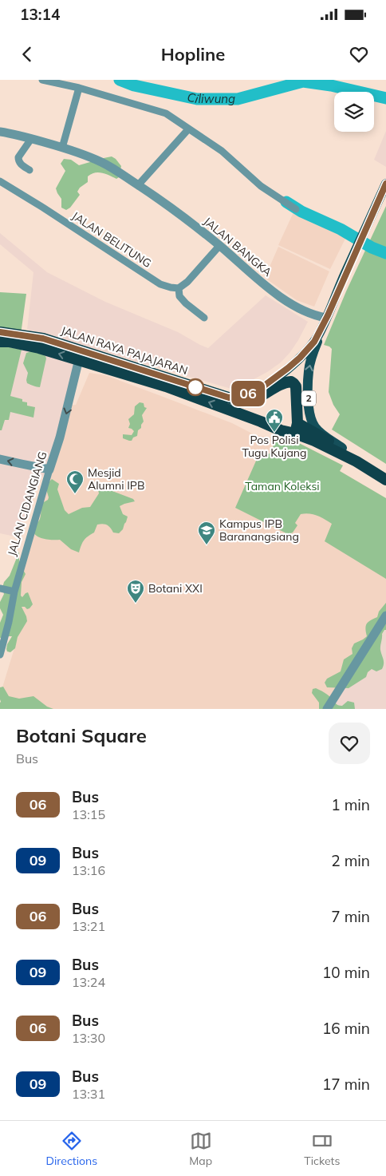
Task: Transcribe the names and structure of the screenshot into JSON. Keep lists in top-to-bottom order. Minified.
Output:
{"streets":{"highway":["JALAN RAYA PAJAJARAN","2"],"street":["JALAN BELITUNG","JALAN BANGKA","JALAN CIDANGIANG"]},"crossings":[["JALAN BANGKA","2"],["JALAN RAYA PAJAJARAN","2"],["JALAN RAYA PAJAJARAN","JALAN CIDANGIANG"]],"one_way":["JALAN CIDANGIANG"],"water":["Ciliwung"],"parks":["Taman Koleksi"],"places":{"public building":["Pos Polisi Tugu Kujang"],"mosque":["Mesjid Alumni IPB"],"school or university":["Kampus IPB Baranangsiang"],"theatre":["Botani XXI"]},"lines":["bus line 06"],"page":{"status":"13:14","header":"Hopline","on_map":"06","heading":["Botani Square","Bus"],"list":[{"mark":"06","name":"Bus","note":"13:15","value":"1 min"},{"mark":"09","name":"Bus","note":"13:16","value":"2 min"},{"mark":"06","name":"Bus","note":"13:21","value":"7 min"},{"mark":"09","name":"Bus","note":"13:24","value":"10 min"},{"mark":"06","name":"Bus","note":"13:30","value":"16 min"},{"mark":"09","name":"Bus","note":"13:31","value":"17 min"}],"tabs":["Directions","Map","Tickets"]}}
